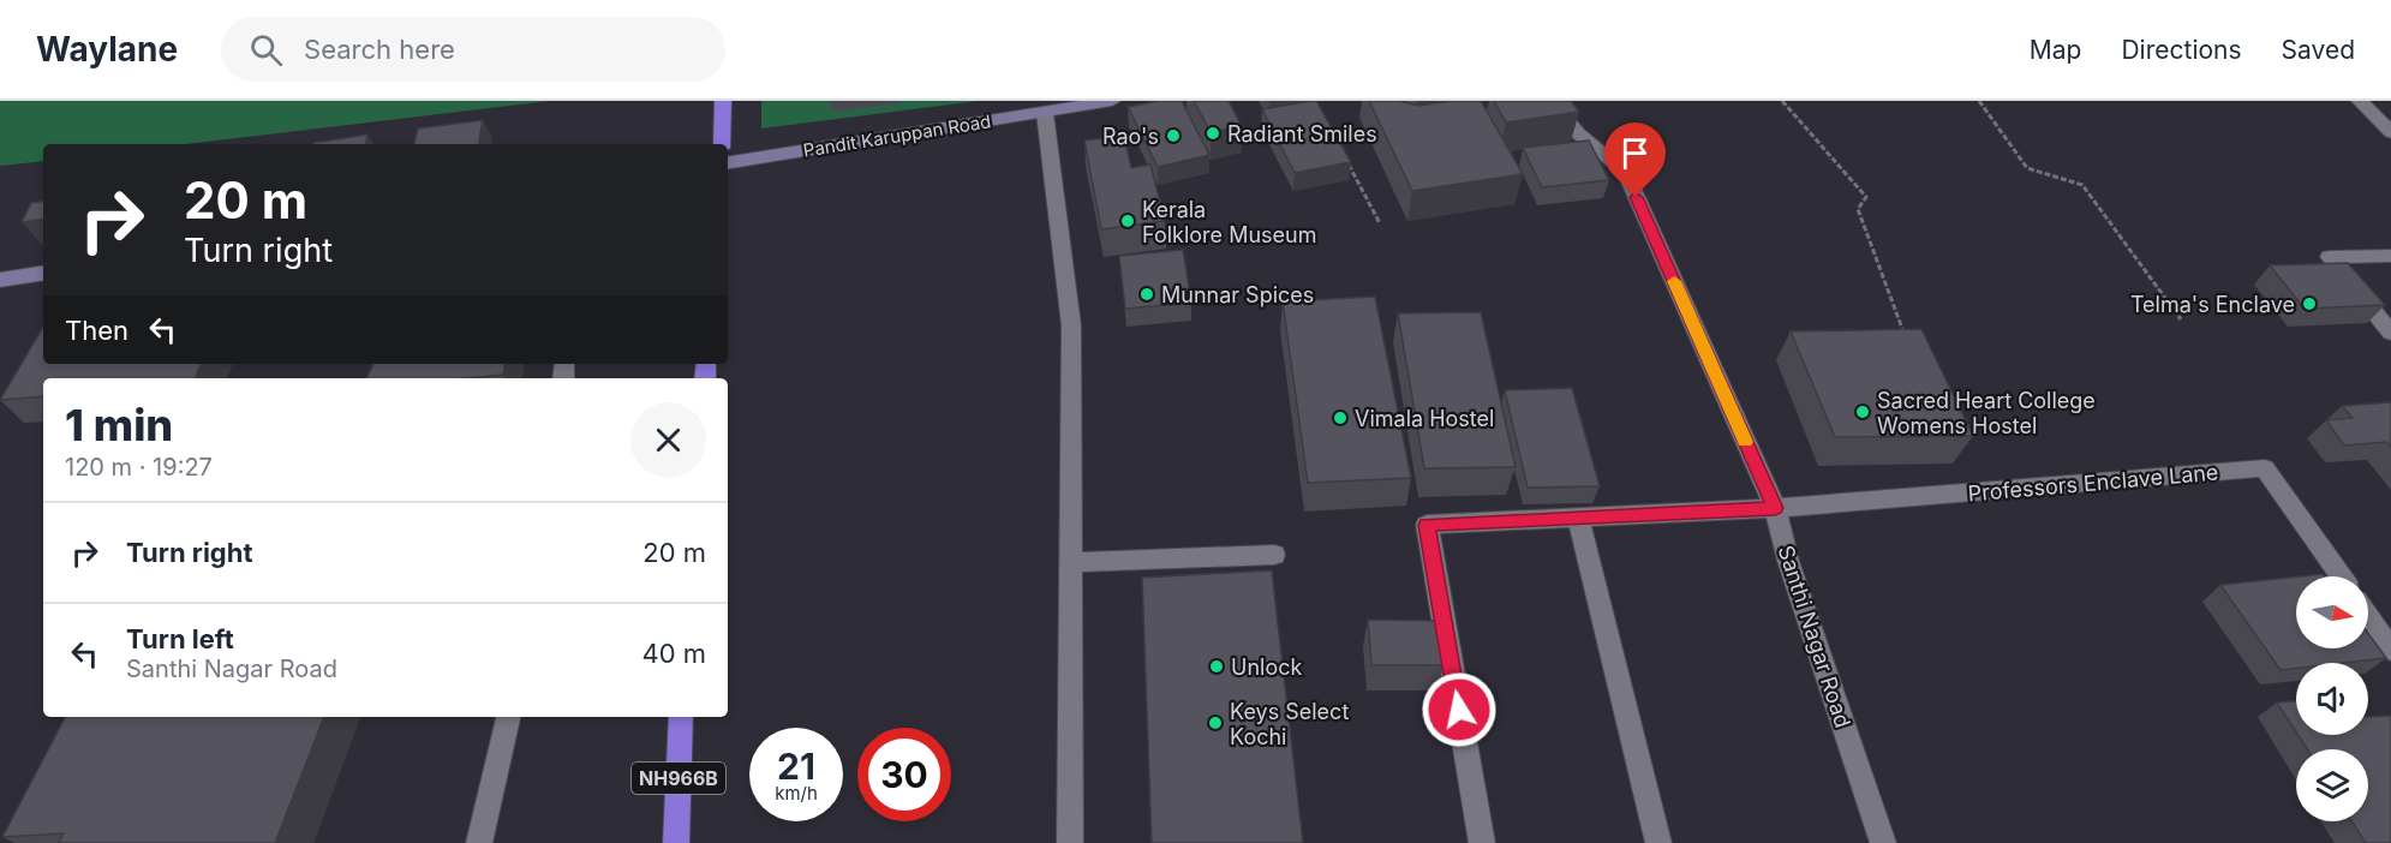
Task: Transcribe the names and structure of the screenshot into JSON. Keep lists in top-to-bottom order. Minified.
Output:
{"streets":{"highway":["NH966B"],"main road":["Pandit Karuppan Road"],"street":["Professors Enclave Lane","Santhi Nagar Road"]},"crossings":[["Professors Enclave Lane","Santhi Nagar Road"]],"places":["Radiant Smiles","Rao's","Kerala Folklore Museum","Munnar Spices","Telma's Enclave","Sacred Heart College Womens Hostel","Vimala Hostel","Unlock","Keys Select Kochi"],"north":"right","page":{"header":"Waylane","search":"Search here","nav":["Map","Directions","Saved"],"turn":["20 m","Turn right"],"then":"Then","heading":["1 min","120 m · 19:27"],"list":[{"name":"Turn right","value":"20 m"},{"name":"Turn left","note":"Santhi Nagar Road","value":"40 m"}],"speed":"21 km/h","limit":"30"}}
